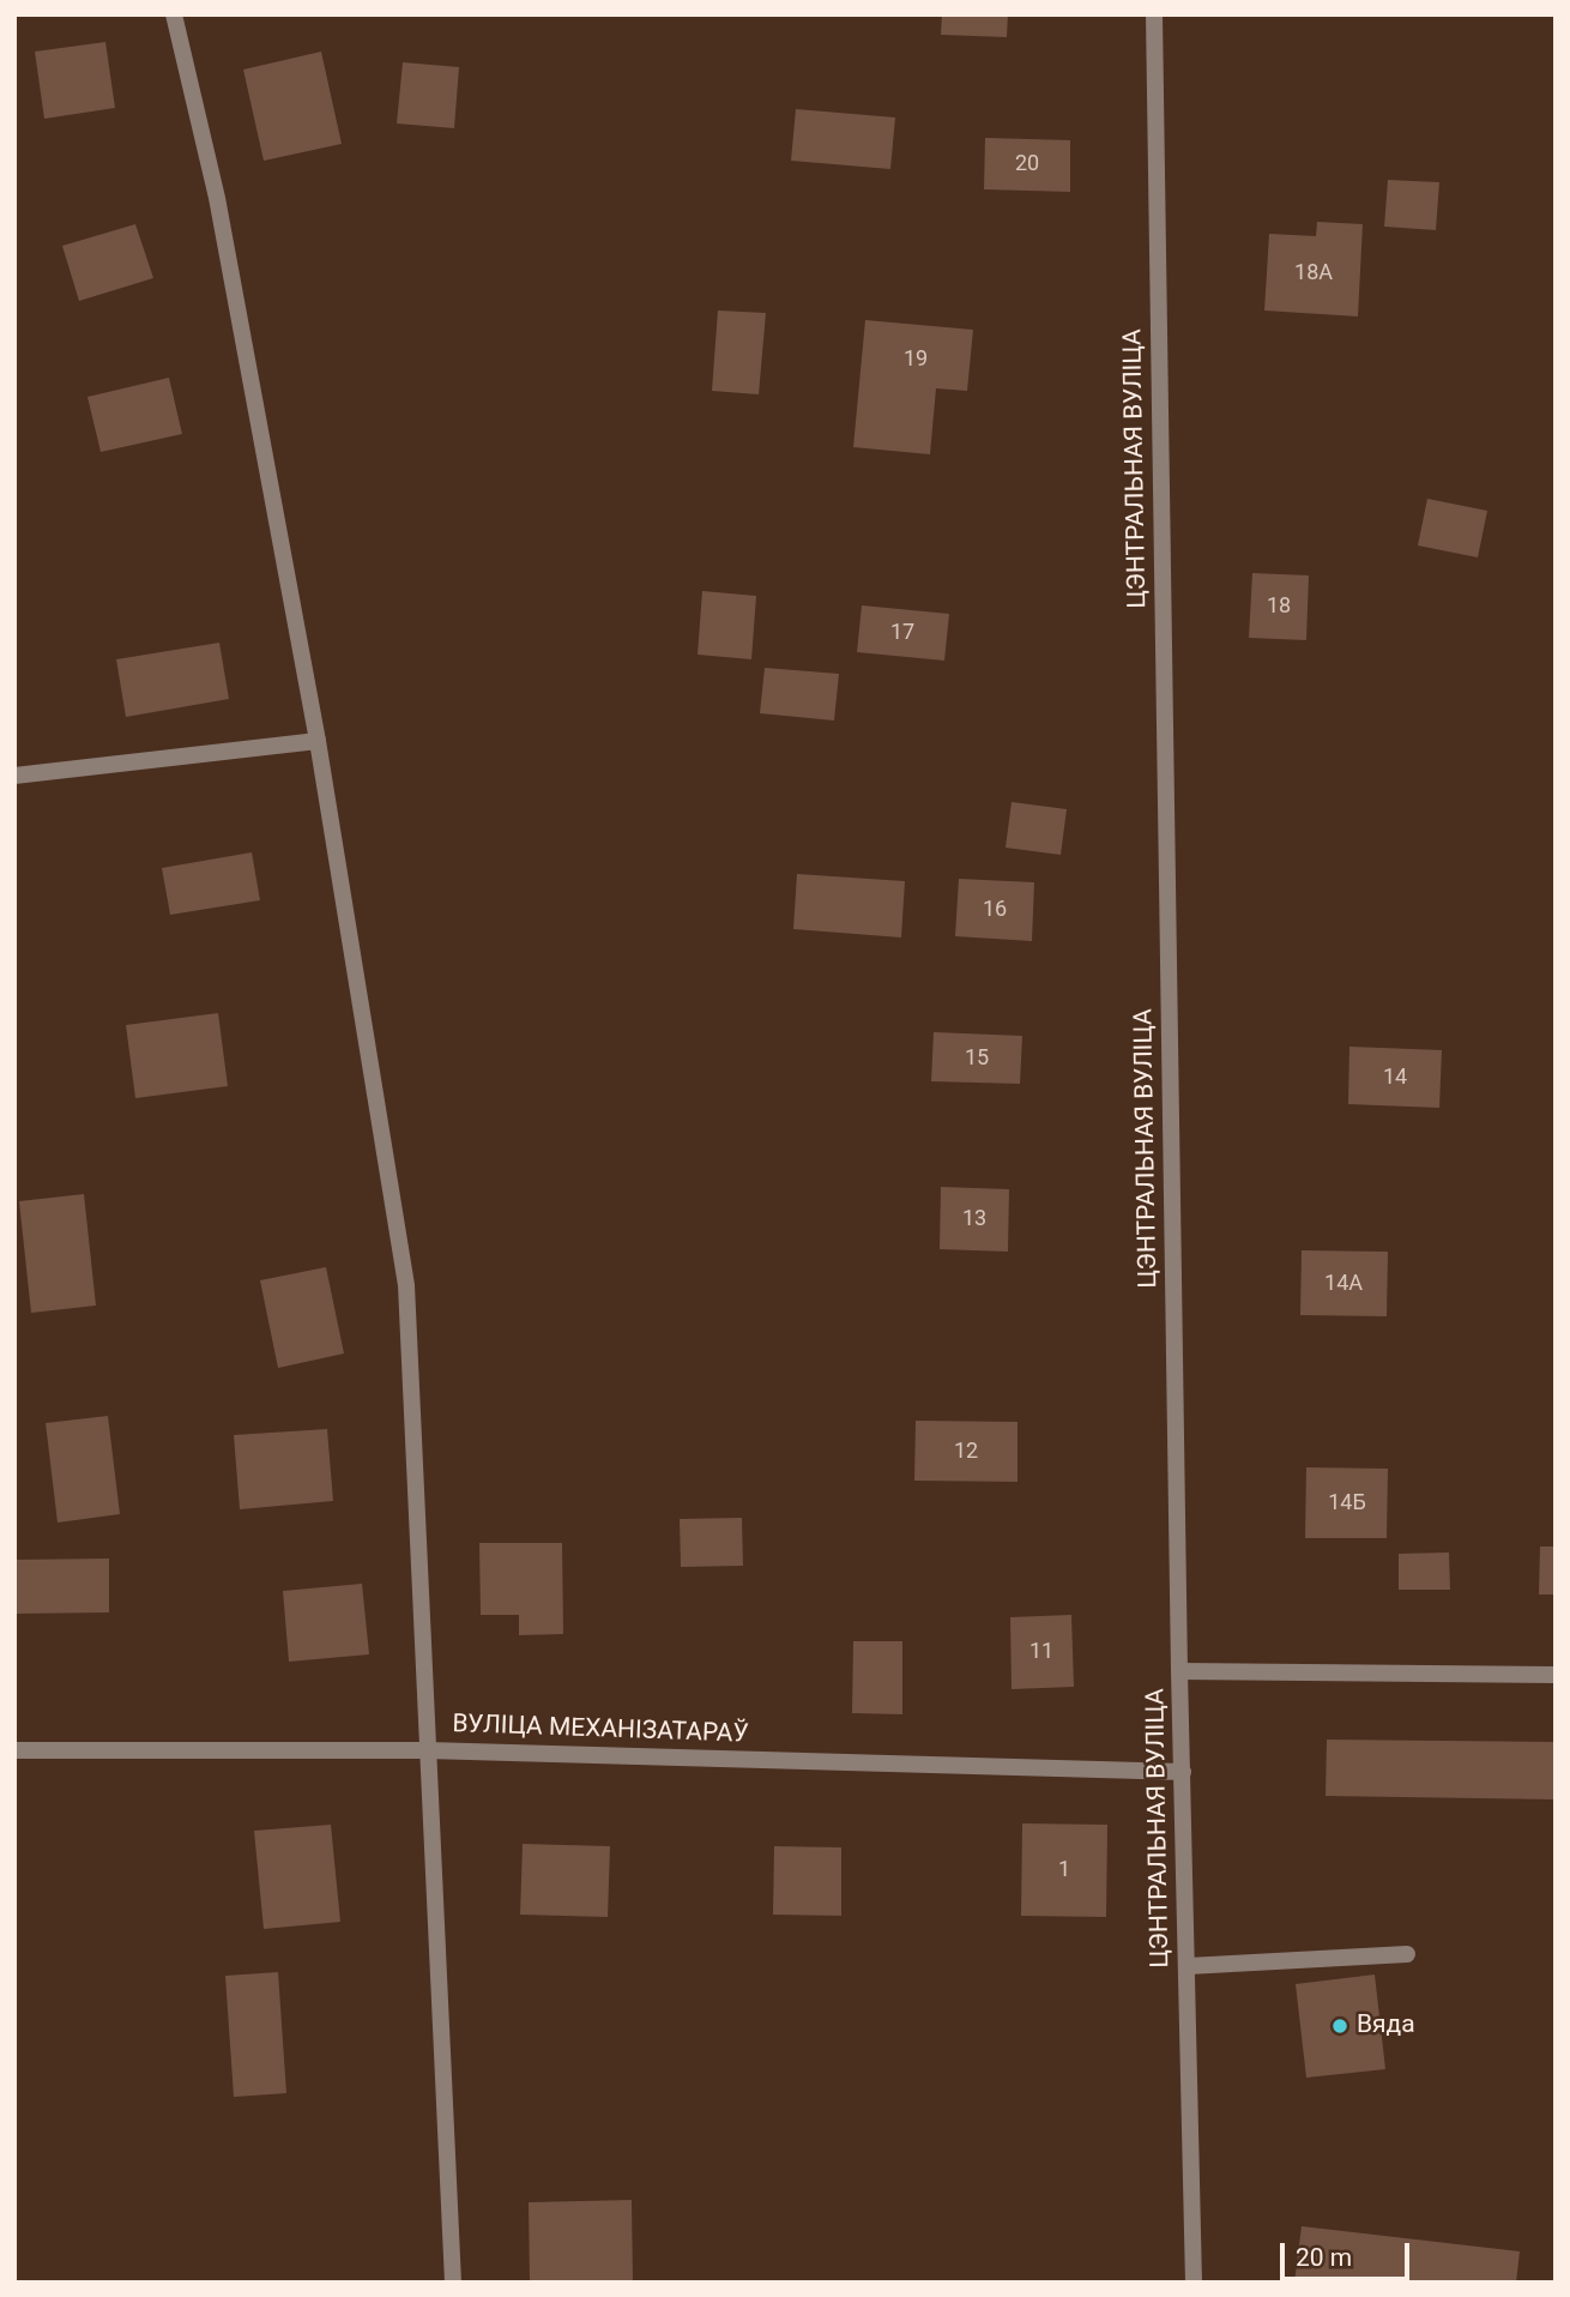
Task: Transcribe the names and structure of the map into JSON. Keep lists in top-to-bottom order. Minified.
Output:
{"streets":{"street":["ЦЭНТРАЛЬНАЯ ВУЛІЦА","ВУЛІЦА МЕХАНІЗАТАРАЎ"]},"crossings":[["ЦЭНТРАЛЬНАЯ ВУЛІЦА","ВУЛІЦА МЕХАНІЗАТАРАЎ"]],"places":["Вяда"],"house_numbers":["20","18А","19","18","17","16","15","14","13","14А","12","14Б","11","1"],"scale_bar":"20 m"}
